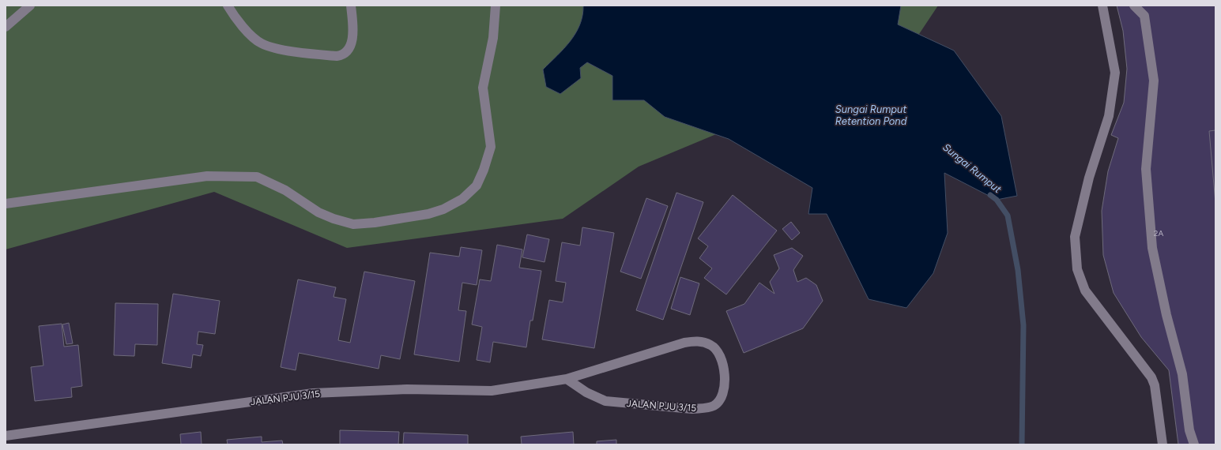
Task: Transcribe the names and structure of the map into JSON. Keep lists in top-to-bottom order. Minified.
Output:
{"streets":{"street":["JALAN PJU 3/15"]},"water":["Sungai Rumput Retention Pond","Sungai Rumput"],"house_numbers":["2A"]}
